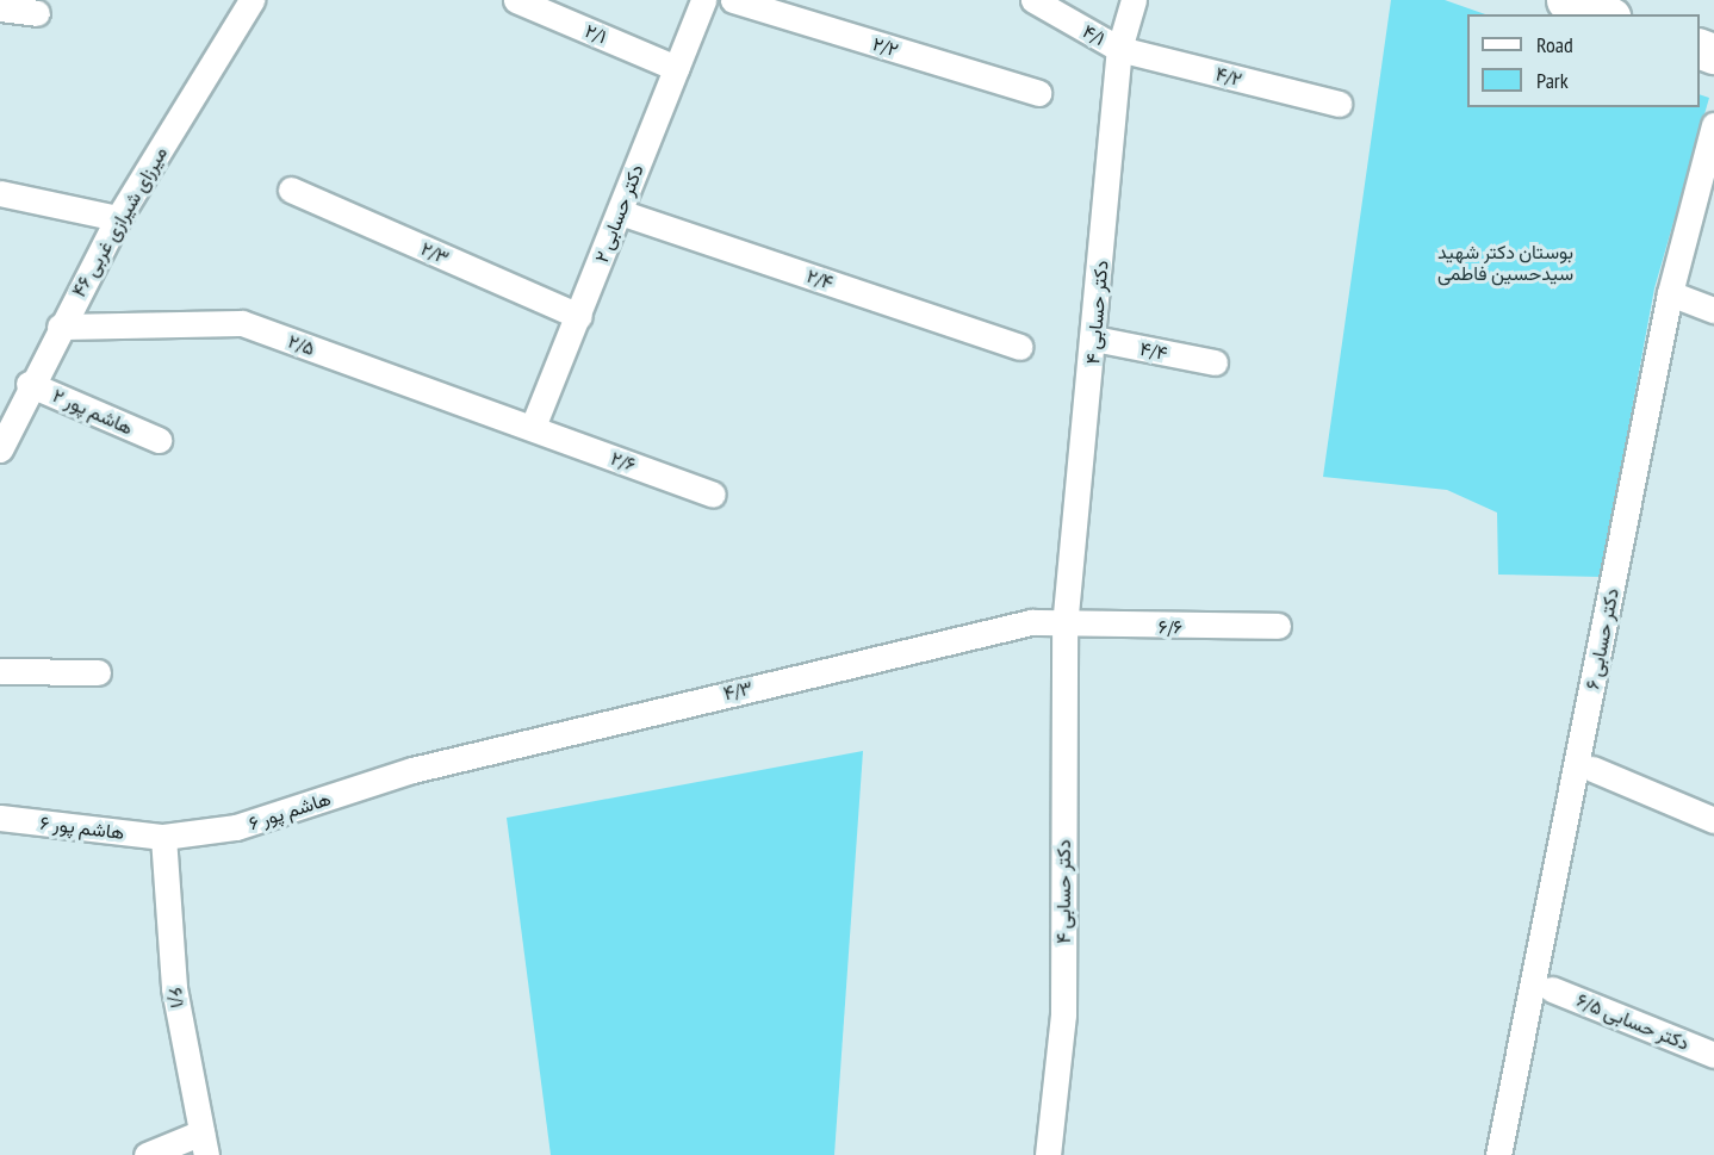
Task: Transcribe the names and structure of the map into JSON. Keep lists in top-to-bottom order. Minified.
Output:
{"streets":{"street":["۲/۱","۴/۱","۲/۲","۴/۲","دکتر حسابی ۲","میرزای شیرازی غربی ۴۶","۲/۳","۲/۴","دکتر حسابی ۴","۲/۵","۴/۴","۲ هاشم پور","۲/۶","۶/۶","۶ دکتر حسابی","۴/۳","هاشم پور ۶","۶ هاشم پور","۴ دکتر حسابی","۶/۱","۶/۵ دکتر حسابی"]},"crossings":[["۲/۱","دکتر حسابی ۲"],["۴/۱","۴/۲"],["۴/۱","دکتر حسابی ۴"],["۴/۲","دکتر حسابی ۴"],["دکتر حسابی ۲","۲/۳"],["دکتر حسابی ۲","۲/۴"],["دکتر حسابی ۲","۲/۵"],["دکتر حسابی ۲","۲/۶"],["میرزای شیرازی غربی ۴۶","۲/۵"],["میرزای شیرازی غربی ۴۶","۲ هاشم پور"],["دکتر حسابی ۴","۴/۴"],["دکتر حسابی ۴","۶/۶"],["دکتر حسابی ۴","۴/۳"],["دکتر حسابی ۴","۴ دکتر حسابی"],["۲/۵","۲/۶"],["۶/۶","۴/۳"],["۶/۶","۴ دکتر حسابی"],["۴/۳","هاشم پور ۶"],["۴/۳","۴ دکتر حسابی"],["هاشم پور ۶","۶ هاشم پور"],["هاشم پور ۶","۶/۱"],["۶ هاشم پور","۶/۱"]],"parks":["بوستان دکتر شهید سیدحسین فاطمی"],"legend":["Road","Park"]}
